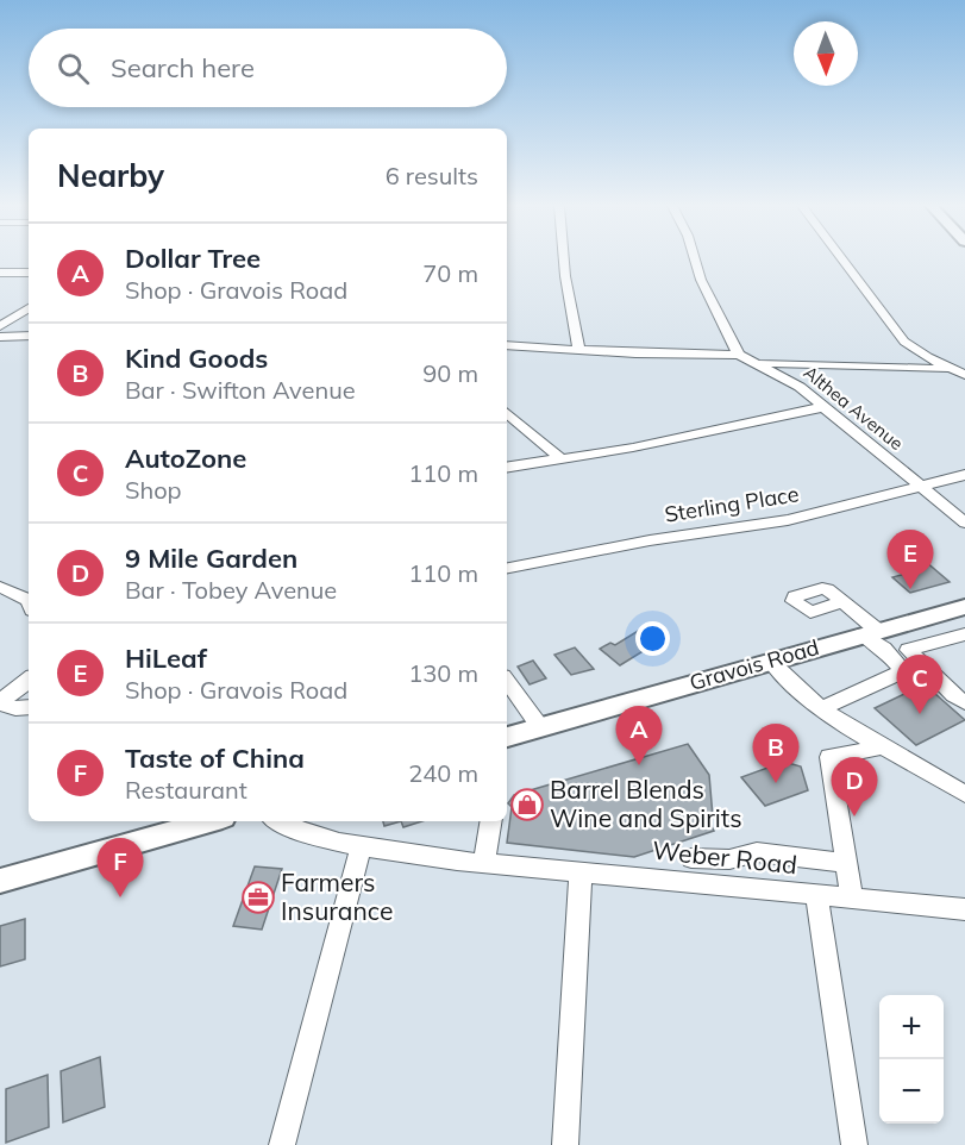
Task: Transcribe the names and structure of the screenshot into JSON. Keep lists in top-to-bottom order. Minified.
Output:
{"streets":{"main road":["Gravois Road"],"street":["Althea Avenue","Sterling Place","Weber Road"]},"crossings":[["Althea Avenue","Sterling Place"]],"places":{"shop":["Barrel Blends Wine and Spirits"],"office":["Farmers Insurance"]},"north":"bottom","page":{"search":"Search here","heading":["Nearby","6 results"],"list":[{"mark":"A","name":"Dollar Tree","note":"Shop · Gravois Road","value":"70 m"},{"mark":"B","name":"Kind Goods","note":"Bar · Swifton Avenue","value":"90 m"},{"mark":"C","name":"AutoZone","note":"Shop","value":"110 m"},{"mark":"D","name":"9 Mile Garden","note":"Bar · Tobey Avenue","value":"110 m"},{"mark":"E","name":"HiLeaf","note":"Shop · Gravois Road","value":"130 m"},{"mark":"F","name":"Taste of China","note":"Restaurant","value":"240 m"}],"pins":["E","C","A","B","D","F"],"map_buttons":["+","−"]}}
